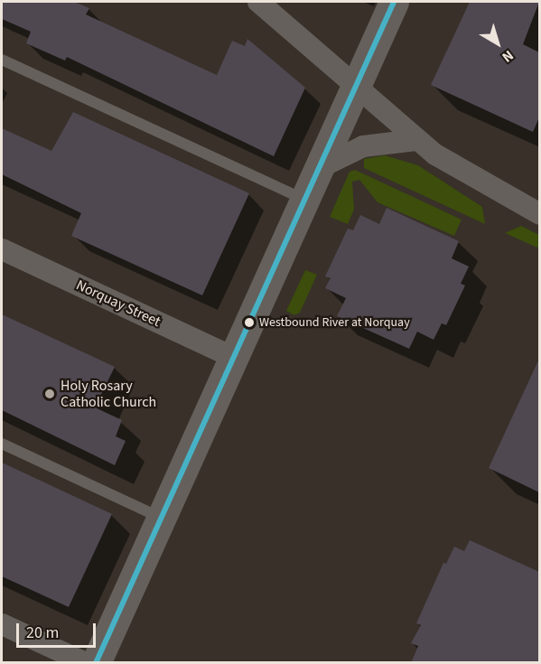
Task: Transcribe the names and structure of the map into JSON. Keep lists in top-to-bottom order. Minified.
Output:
{"streets":{"street":["Norquay Street"]},"places":["Westbound River at Norquay","Holy Rosary Catholic Church"],"scale_bar":"20 m","north":"bottom right"}
